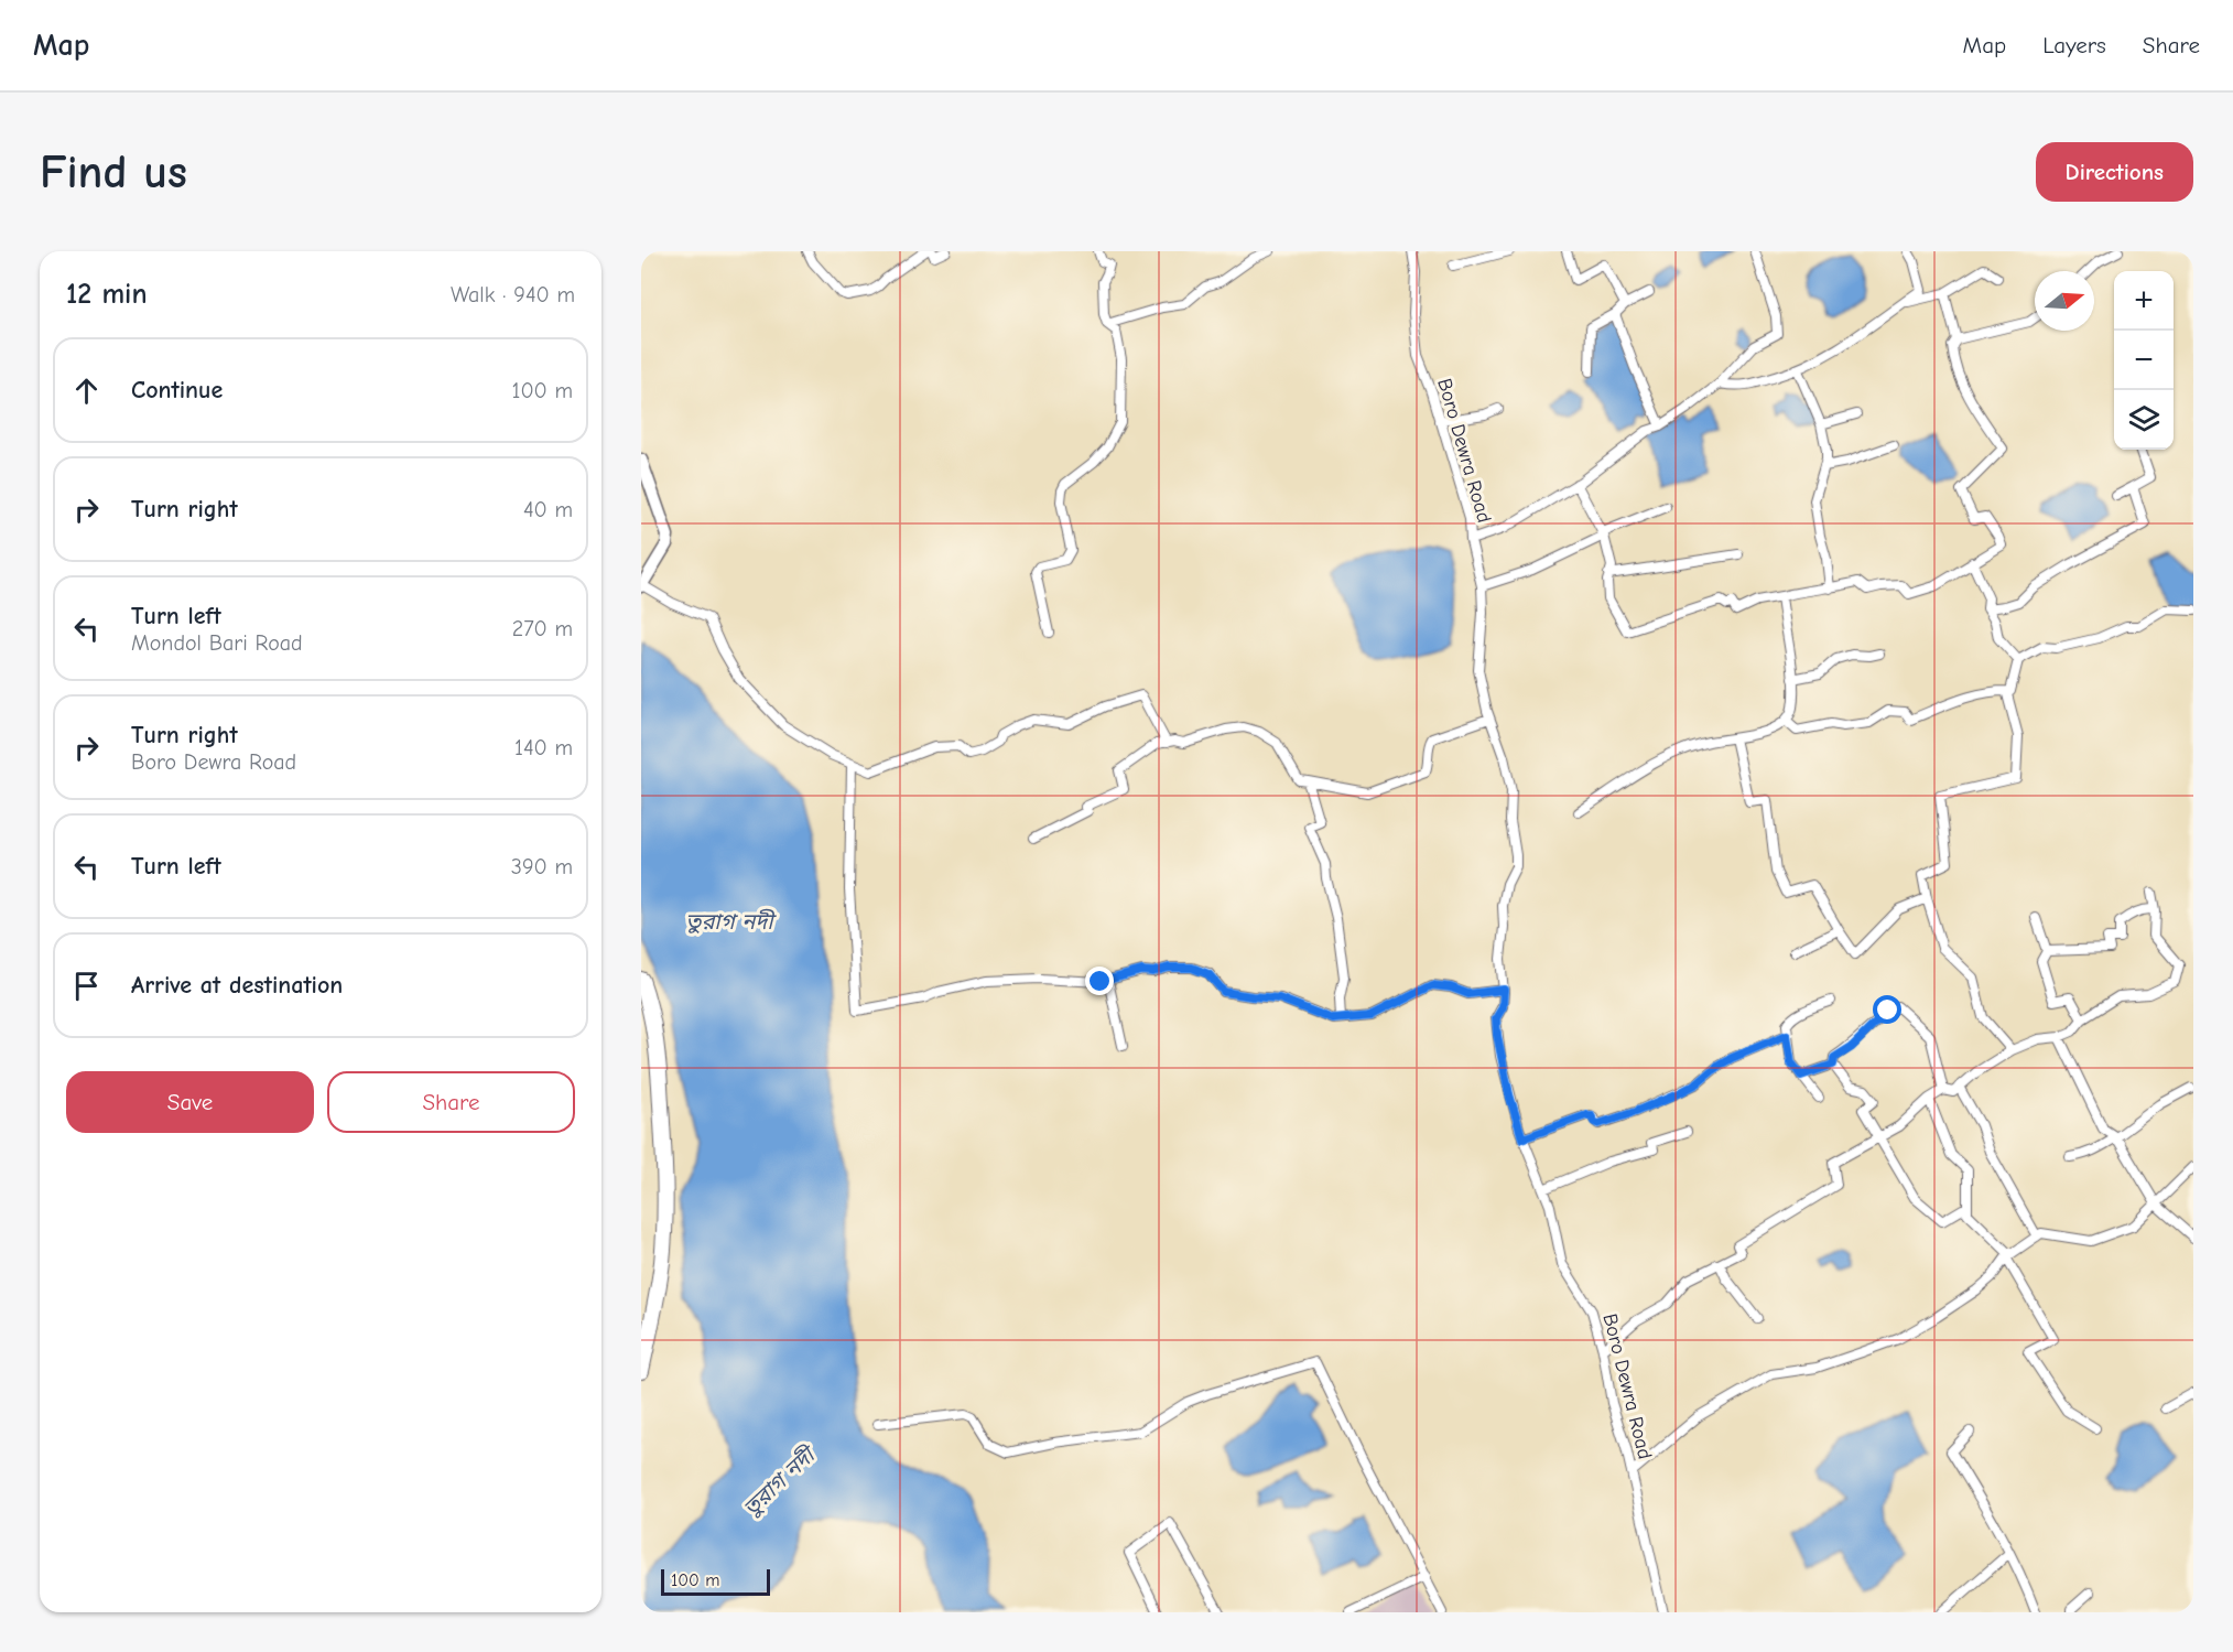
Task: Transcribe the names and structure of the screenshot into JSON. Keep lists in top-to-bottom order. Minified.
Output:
{"streets":{"street":["Boro Dewra Road"]},"water":["তুরাগ নদী"],"scale_bar":"100 m","north":"right","page":{"header":"Map","nav":["Map","Layers","Share"],"buttons":["Directions",["Save","Share"]],"title":"Find us","heading":["12 min","Walk · 940 m"],"map_buttons":["+","−"],"list":[["Continue","100 m"],["Turn right","40 m"],["Turn left","Mondol Bari Road","270 m"],["Turn right","Boro Dewra Road","140 m"],["Turn left","390 m"],"Arrive at destination"],"scale":"100 m"}}
